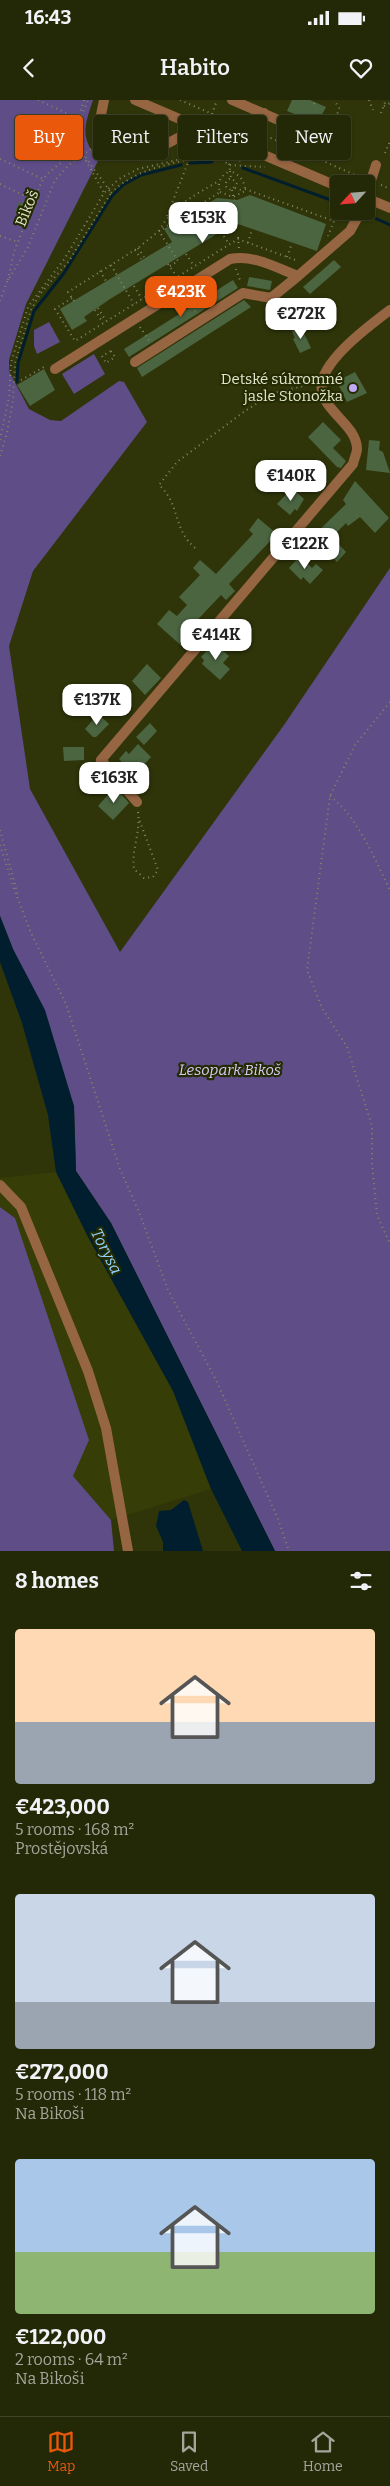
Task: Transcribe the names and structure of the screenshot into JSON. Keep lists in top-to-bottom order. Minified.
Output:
{"streets":{"path":["Bikoš"]},"water":["Torysa"],"parks":["Lesopark Bikoš"],"places":["Detské súkromné jasle Stonožka"],"north":"bottom left","page":{"status":"16:43","header":"Habito","chip":["Buy","Rent","Filters","New"],"price":["€153K","€423K","€272K","€140K","€122K","€414K","€137K","€163K"],"heading":"8 homes","list":[{"name":"€423,000","note":"5 rooms · 168 m² · Prostějovská"},{"name":"€272,000","note":"5 rooms · 118 m² · Na Bikoši"},{"name":"€122,000","note":"2 rooms · 64 m² · Na Bikoši"}],"tabs":["Map","Saved","Home"]}}
